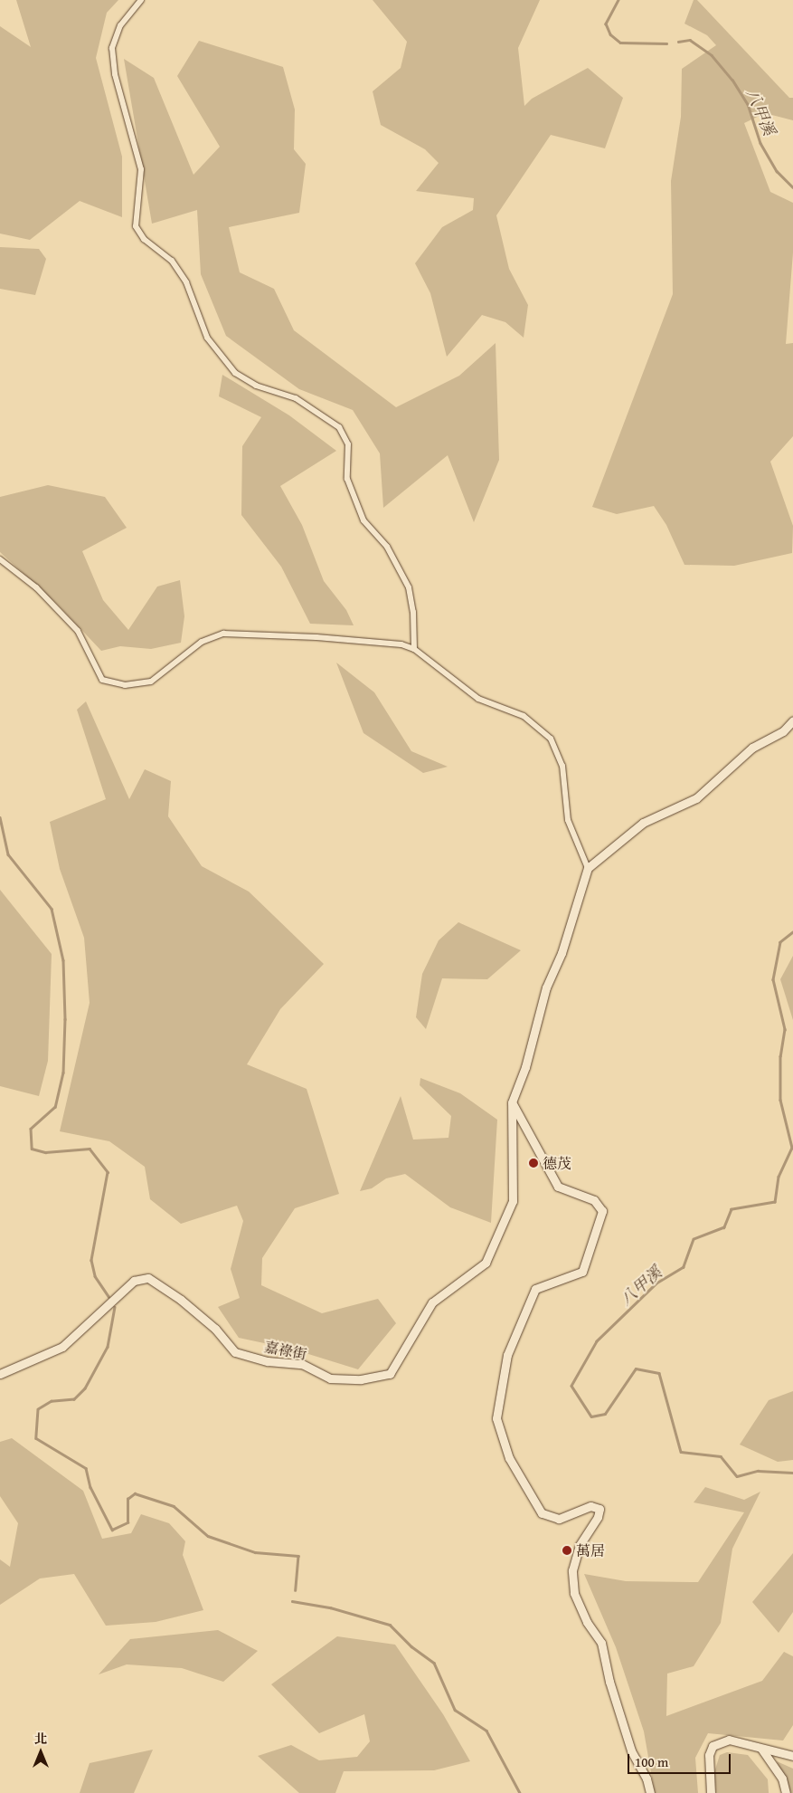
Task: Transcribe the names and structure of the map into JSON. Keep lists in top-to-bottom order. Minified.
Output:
{"streets":{"street":["嘉祿街"]},"water":["八甲溪"],"places":["德茂","萬居"],"scale_bar":"100 m","north":"top"}
